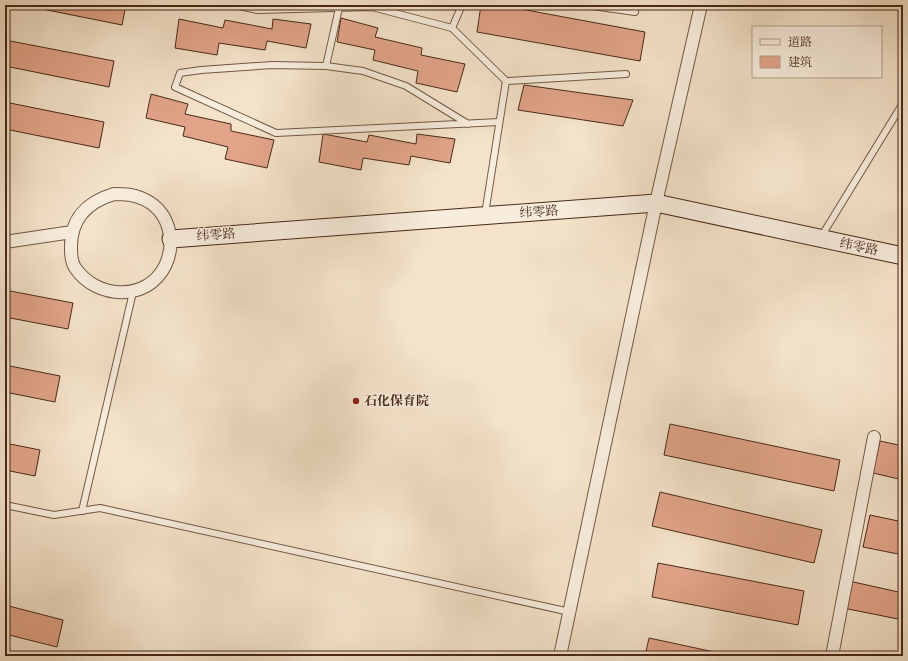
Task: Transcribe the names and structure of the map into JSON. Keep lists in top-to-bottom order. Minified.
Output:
{"streets":{"street":["纬零路"]},"places":["石化保育院"],"legend":["道路","建筑"]}
